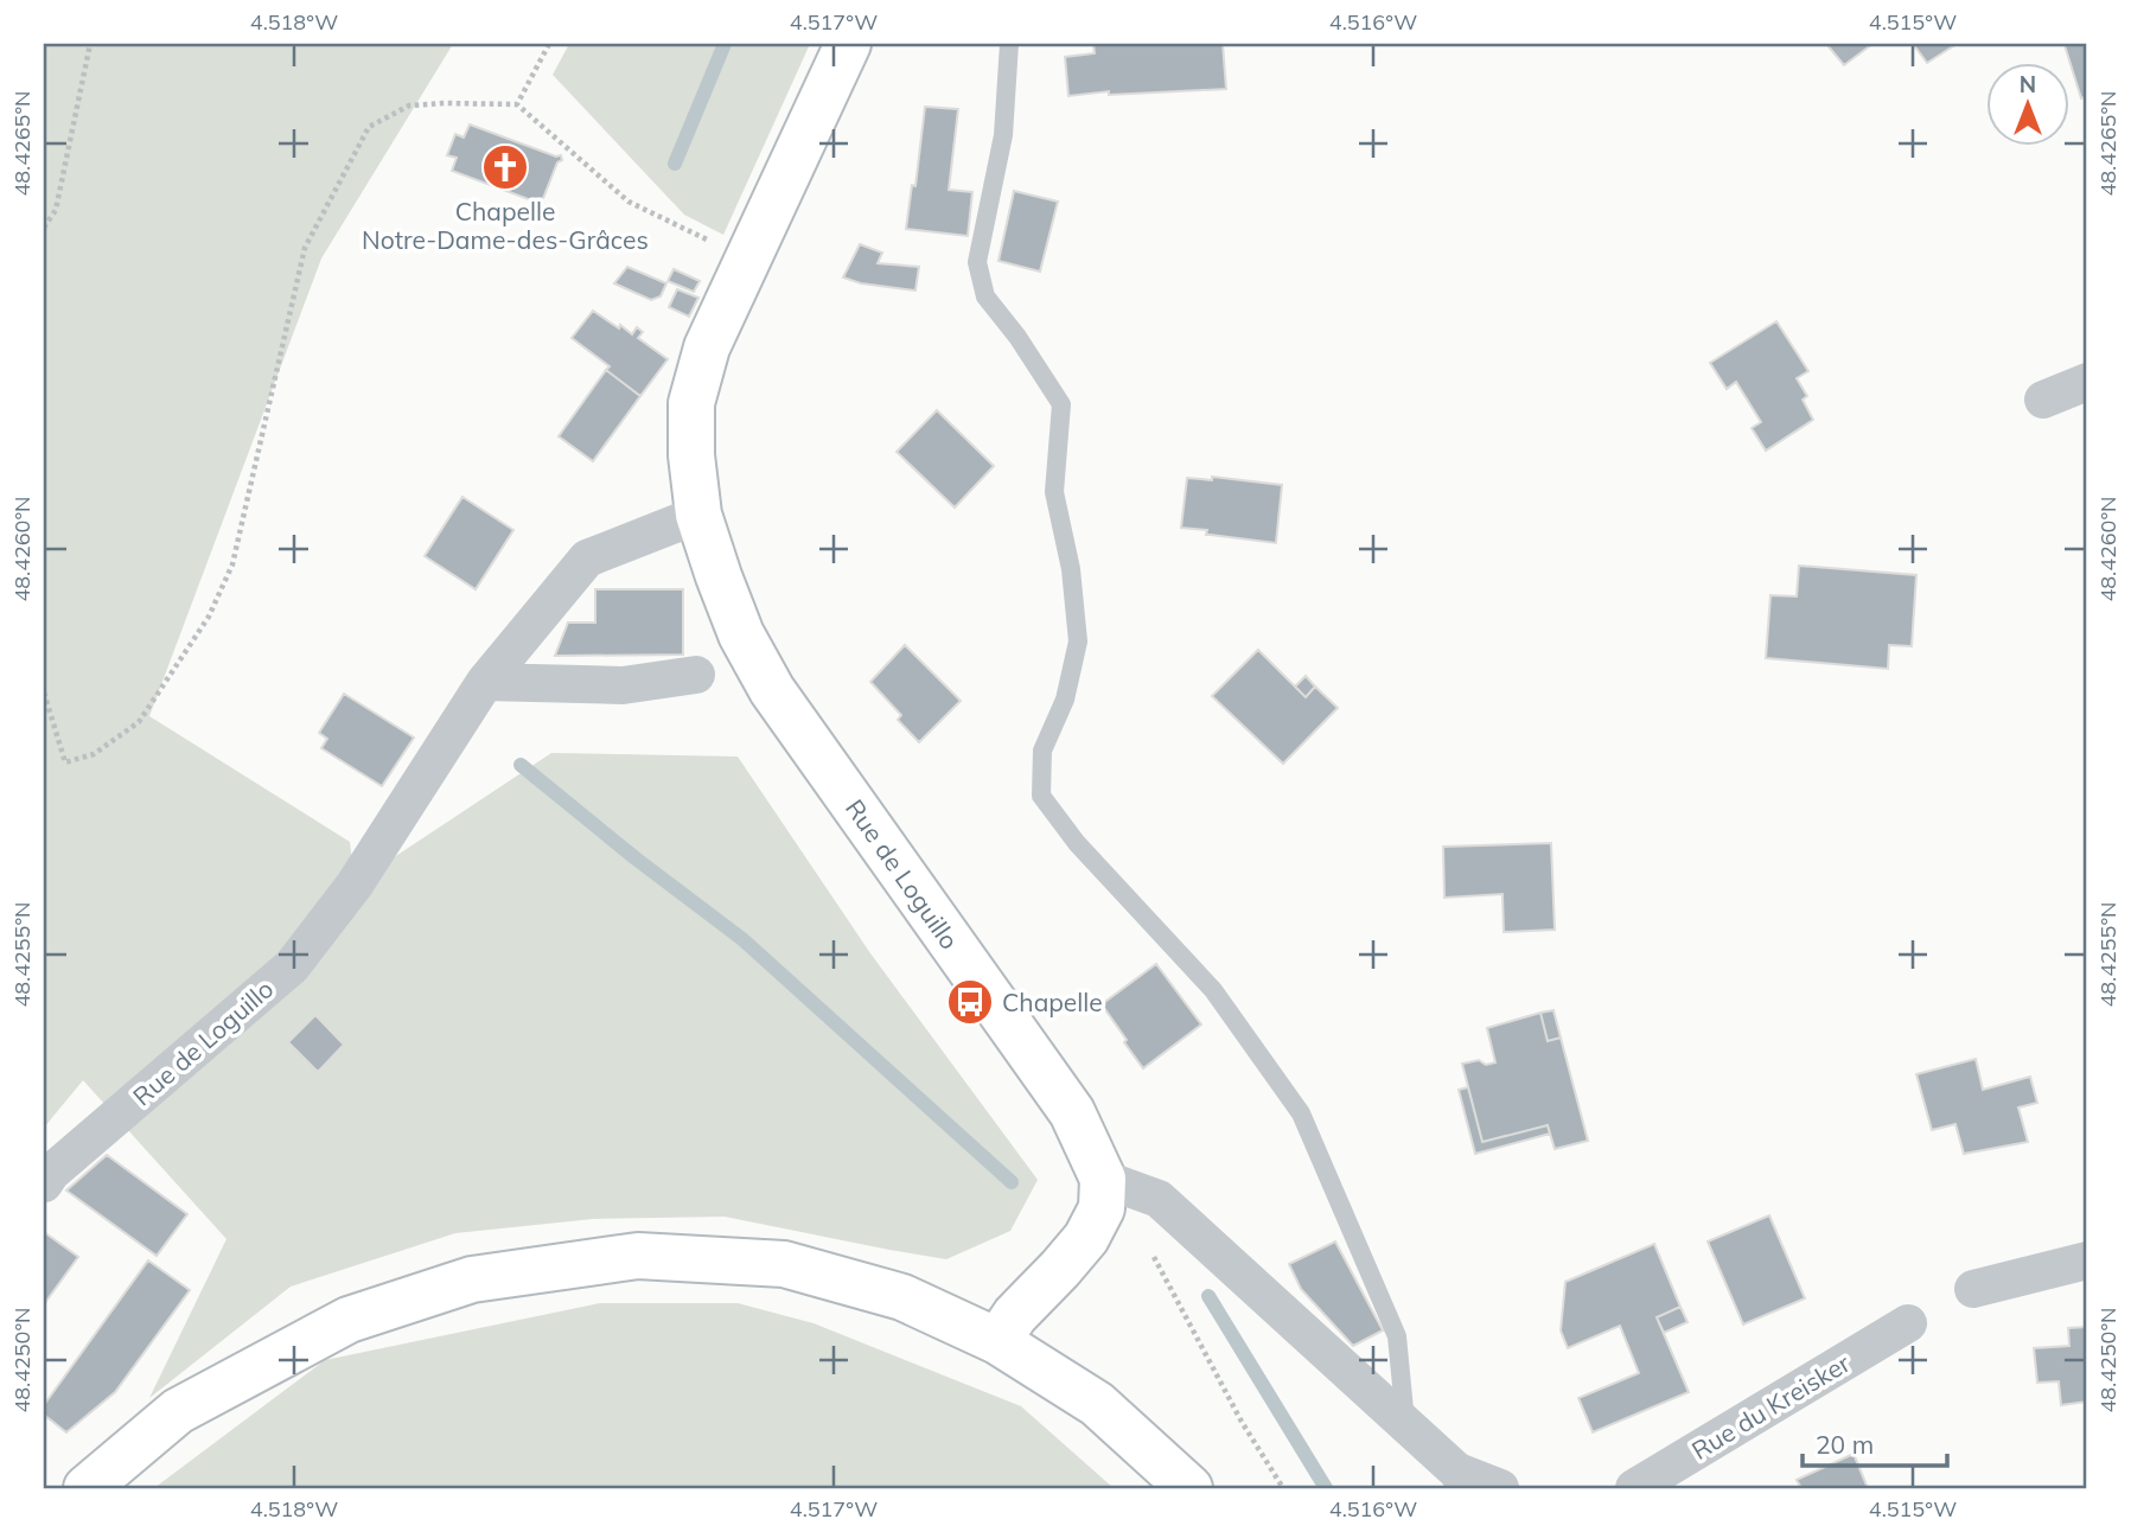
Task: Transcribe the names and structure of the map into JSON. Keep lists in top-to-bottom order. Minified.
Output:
{"streets":{"street":["Rue de Loguillo","Rue du Kreisker"]},"places":{"church":["Chapelle Notre-Dame-des-Grâces"],"bus stop":["Chapelle"]},"scale_bar":"20 m","north":"top","coordinates":["4.518°W","4.517°W","4.516°W","4.515°W","48.4265°N","48.4260°N","48.4255°N","48.4250°N"]}
